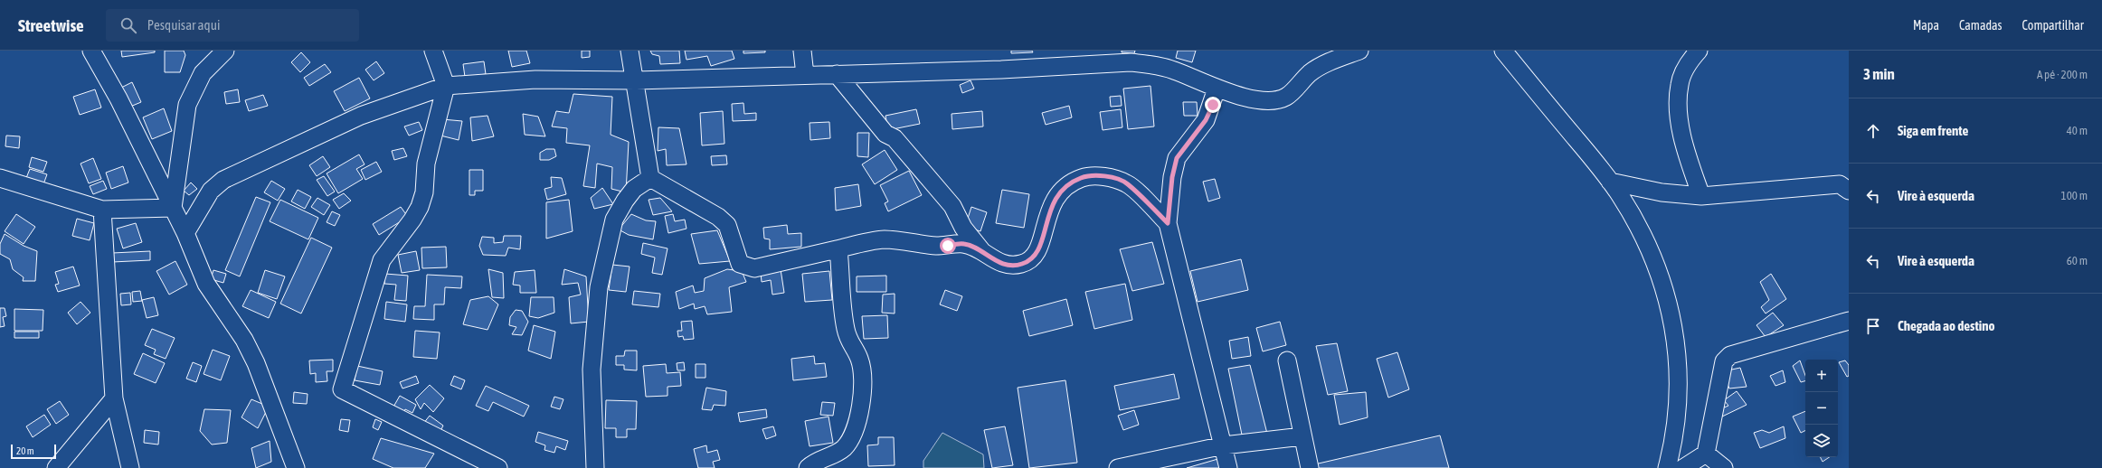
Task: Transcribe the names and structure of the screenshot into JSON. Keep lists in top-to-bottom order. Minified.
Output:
{"scale_bar":"20 m","page":{"header":"Streetwise","search":"Pesquisar aqui","nav":["Mapa","Camadas","Compartilhar"],"heading":["3 min","A pé · 200 m"],"list":[["Siga em frente","40 m"],["Vire à esquerda","100 m"],["Vire à esquerda","60 m"],"Chegada ao destino"],"map_buttons":["+","−"],"scale":"20 m"}}
